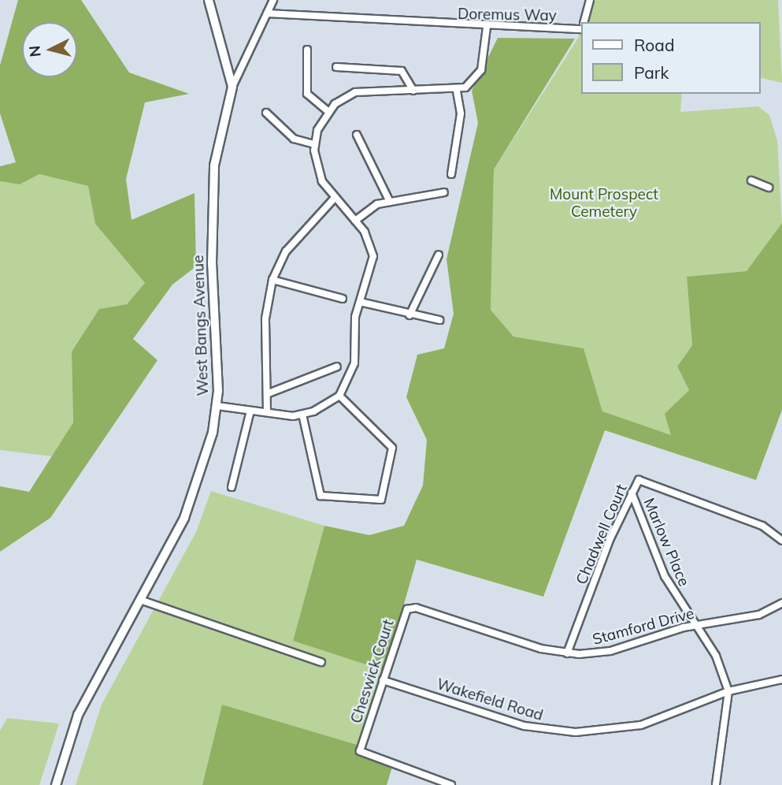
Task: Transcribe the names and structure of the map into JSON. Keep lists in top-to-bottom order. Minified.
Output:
{"streets":{"street":["Doremus Way","West Bangs Avenue","Chadwell Court","Marlow Place","Stamford Drive","Cheswick Court","Wakefield Road"]},"crossings":[["Chadwell Court","Marlow Place"],["Chadwell Court","Stamford Drive"],["Marlow Place","Stamford Drive"],["Marlow Place","Wakefield Road"],["Stamford Drive","Cheswick Court"],["Cheswick Court","Wakefield Road"]],"parks":["Mount Prospect Cemetery"],"legend":["Road","Park"],"north":"left"}
